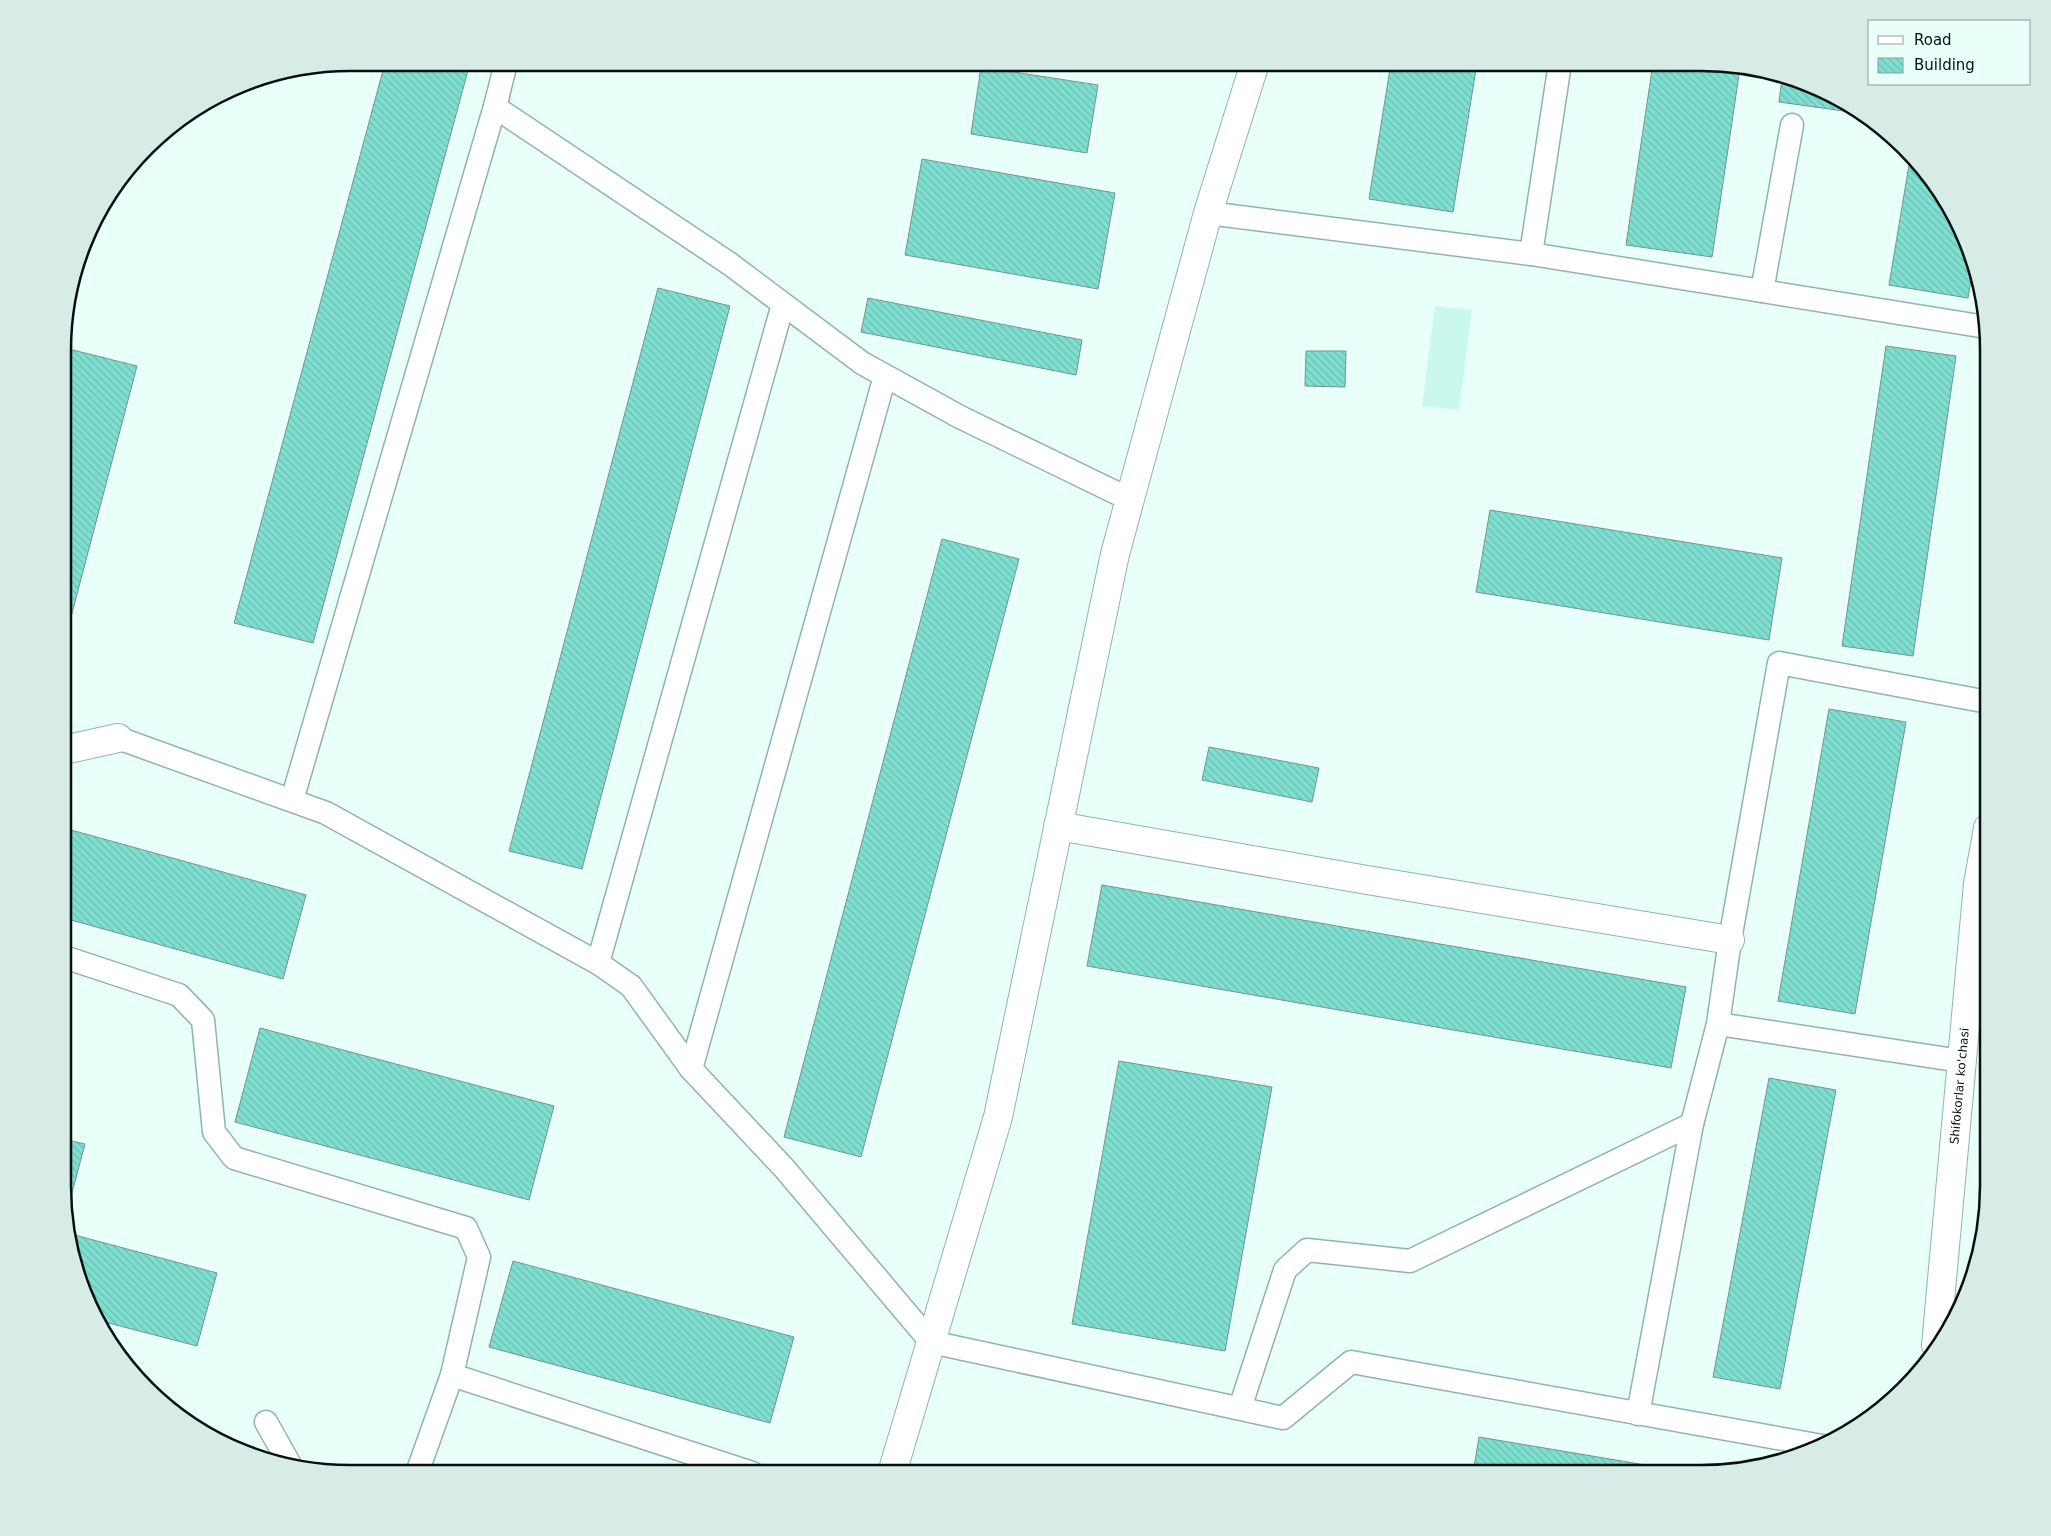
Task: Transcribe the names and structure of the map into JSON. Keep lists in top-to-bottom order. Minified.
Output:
{"streets":{"street":["Shifokorlar ko'chasi"]},"legend":["Road","Building"]}
